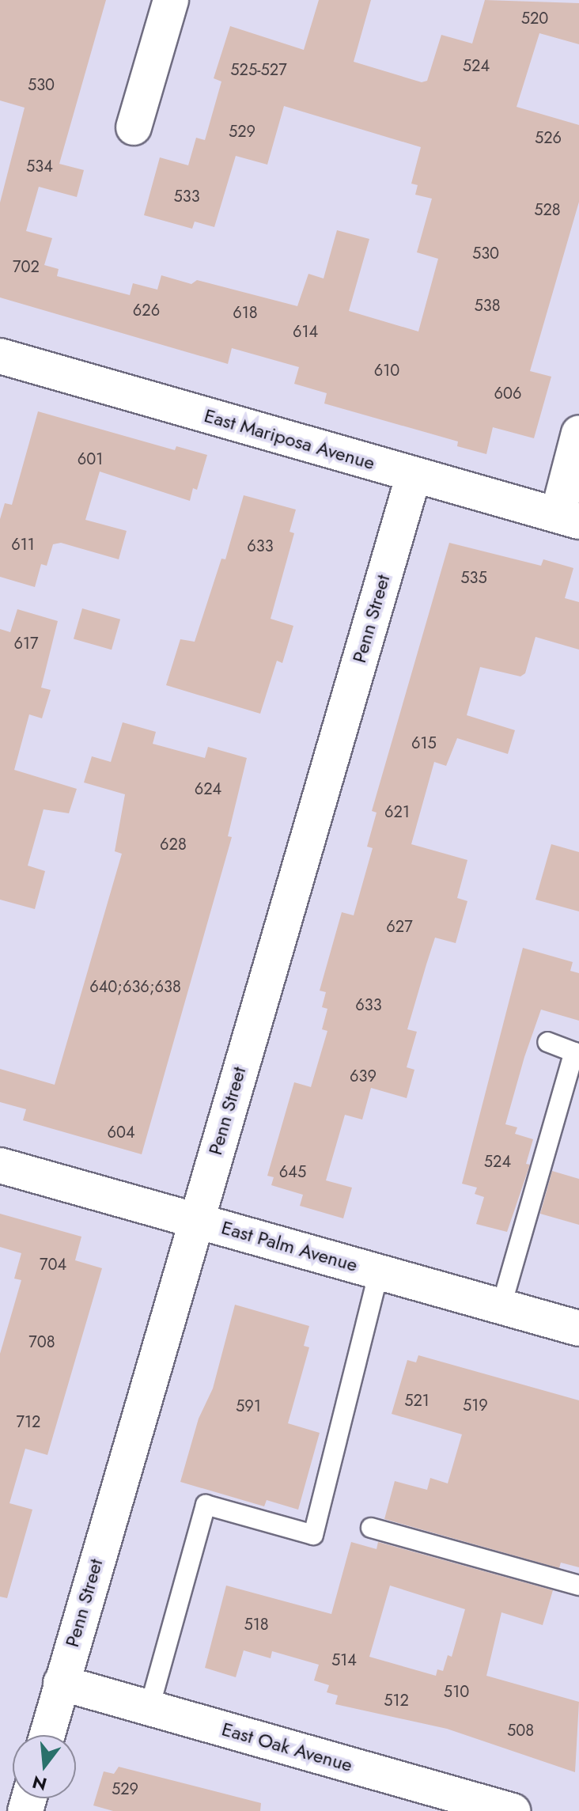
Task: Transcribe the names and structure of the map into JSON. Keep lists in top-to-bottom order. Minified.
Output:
{"streets":{"street":["East Mariposa Avenue","Penn Street","East Palm Avenue","East Oak Avenue"]},"crossings":[["East Mariposa Avenue","Penn Street"],["Penn Street","East Palm Avenue"],["Penn Street","East Oak Avenue"]],"house_numbers":["520","524","525-527","530","529","526","534","533","528","530","702","538","626","618","614","610","606","601","611","633","535","617","615","624","621","628","627","640;636;638","633","639","604","524","645","704","708","521","519","591","712","518","514","510","512","508","529"],"north":"bottom"}
